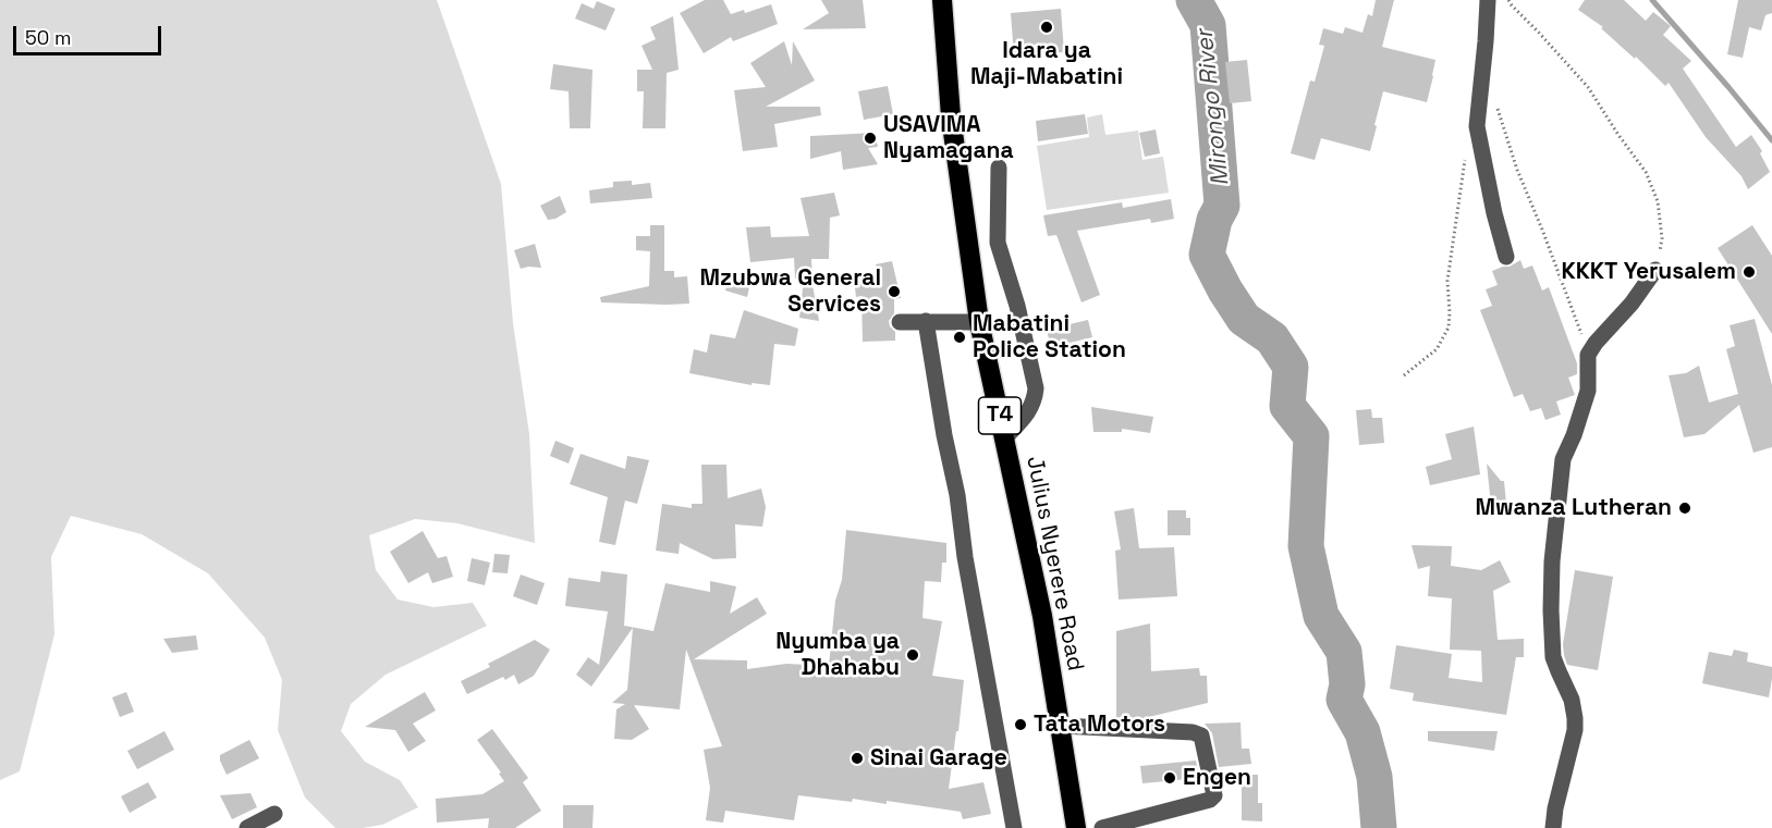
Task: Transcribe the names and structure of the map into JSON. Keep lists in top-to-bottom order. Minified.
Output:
{"streets":{"highway":["T4","Julius Nyerere Road"]},"water":["Mirongo River"],"places":["Idara ya Maji-Mabatini","USAVIMA Nyamagana","KKKT Yerusalem","Mzubwa General Services","Mabatini Police Station","Mwanza Lutheran","Nyumba ya Dhahabu","Tata Motors","Sinai Garage","Engen"],"scale_bar":"50 m"}
